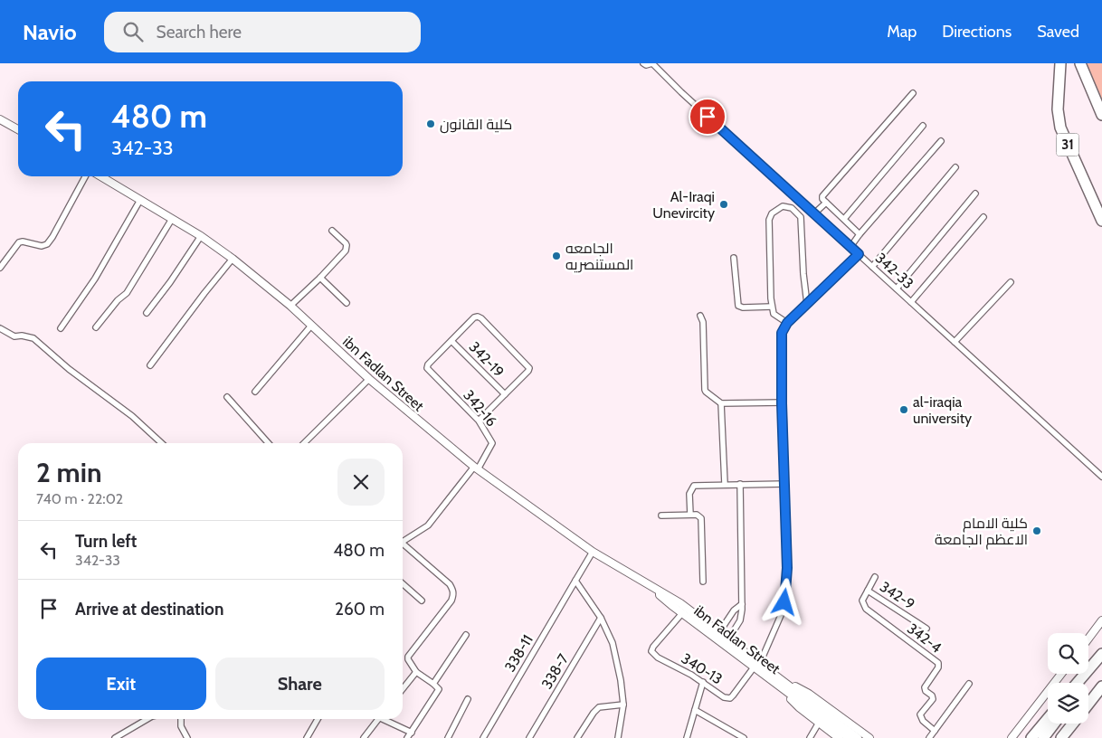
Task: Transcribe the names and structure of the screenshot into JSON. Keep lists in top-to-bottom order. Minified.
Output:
{"streets":{"highway":["31"],"street":["342-33","342-19","ibn Fadlan Street","342-16","342-9","342-4","338-11","340-13","338-7"]},"crossings":[["342-19","342-16"],["ibn Fadlan Street","342-16"],["ibn Fadlan Street","338-11"],["ibn Fadlan Street","340-13"],["342-9","342-4"]],"places":["كلية القانون","Al-Iraqi Unevircity","الجامعه المستنصريه","al-iraqia university","كلية الامام الاعظم الجامعة"],"page":{"header":"Navio","search":"Search here","nav":["Map","Directions","Saved"],"turn":["480 m","342-33"],"heading":["2 min","740 m · 22:02"],"list":[{"name":"Turn left","note":"342-33","value":"480 m"},{"name":"Arrive at destination","value":"260 m"}],"buttons":["Exit","Share"]}}
